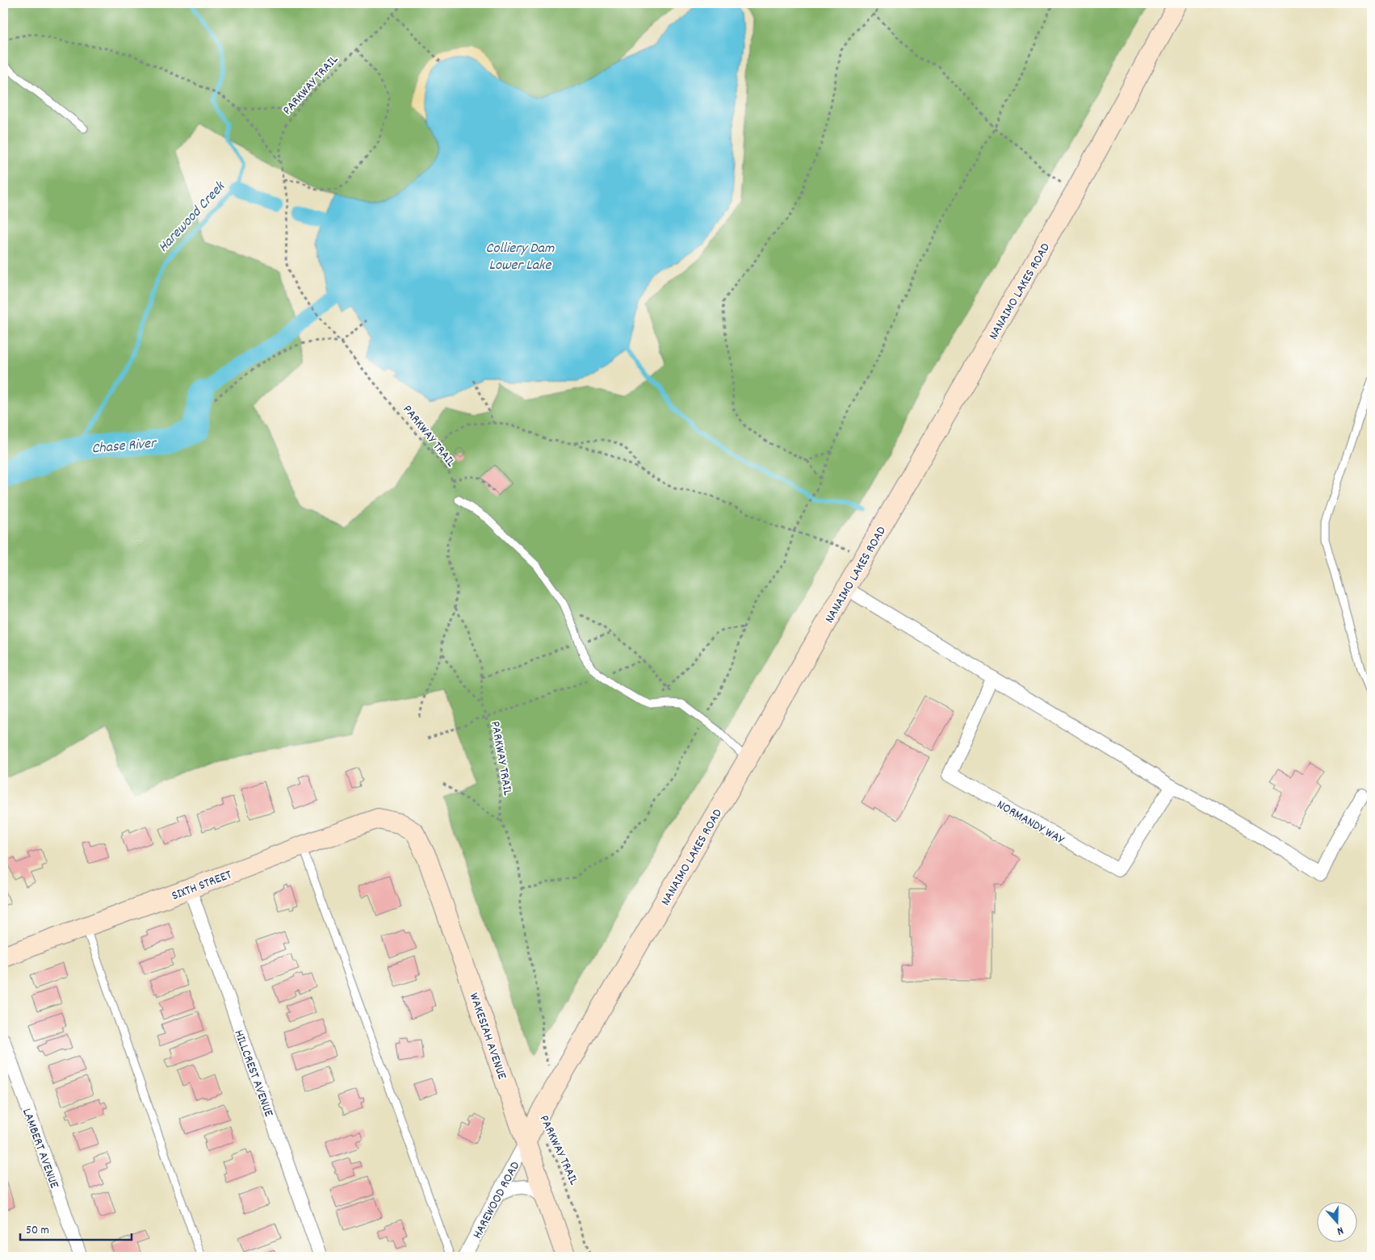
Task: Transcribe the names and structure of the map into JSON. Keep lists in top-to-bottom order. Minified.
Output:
{"streets":{"street":["NANAIMO LAKES ROAD","NORMANDY WAY","SIXTH STREET","WAKESIAH AVENUE","HILLCREST AVENUE","LAMBERT AVENUE","HAREWOOD ROAD"],"path":["PARKWAY TRAIL"]},"crossings":[["PARKWAY TRAIL","NANAIMO LAKES ROAD"],["NANAIMO LAKES ROAD","WAKESIAH AVENUE"],["NANAIMO LAKES ROAD","HAREWOOD ROAD"],["SIXTH STREET","WAKESIAH AVENUE"],["SIXTH STREET","HILLCREST AVENUE"],["WAKESIAH AVENUE","HAREWOOD ROAD"]],"water":["Harewood Creek","Colliery Dam Lower Lake","Chase River"],"scale_bar":"50 m","north":"bottom"}
